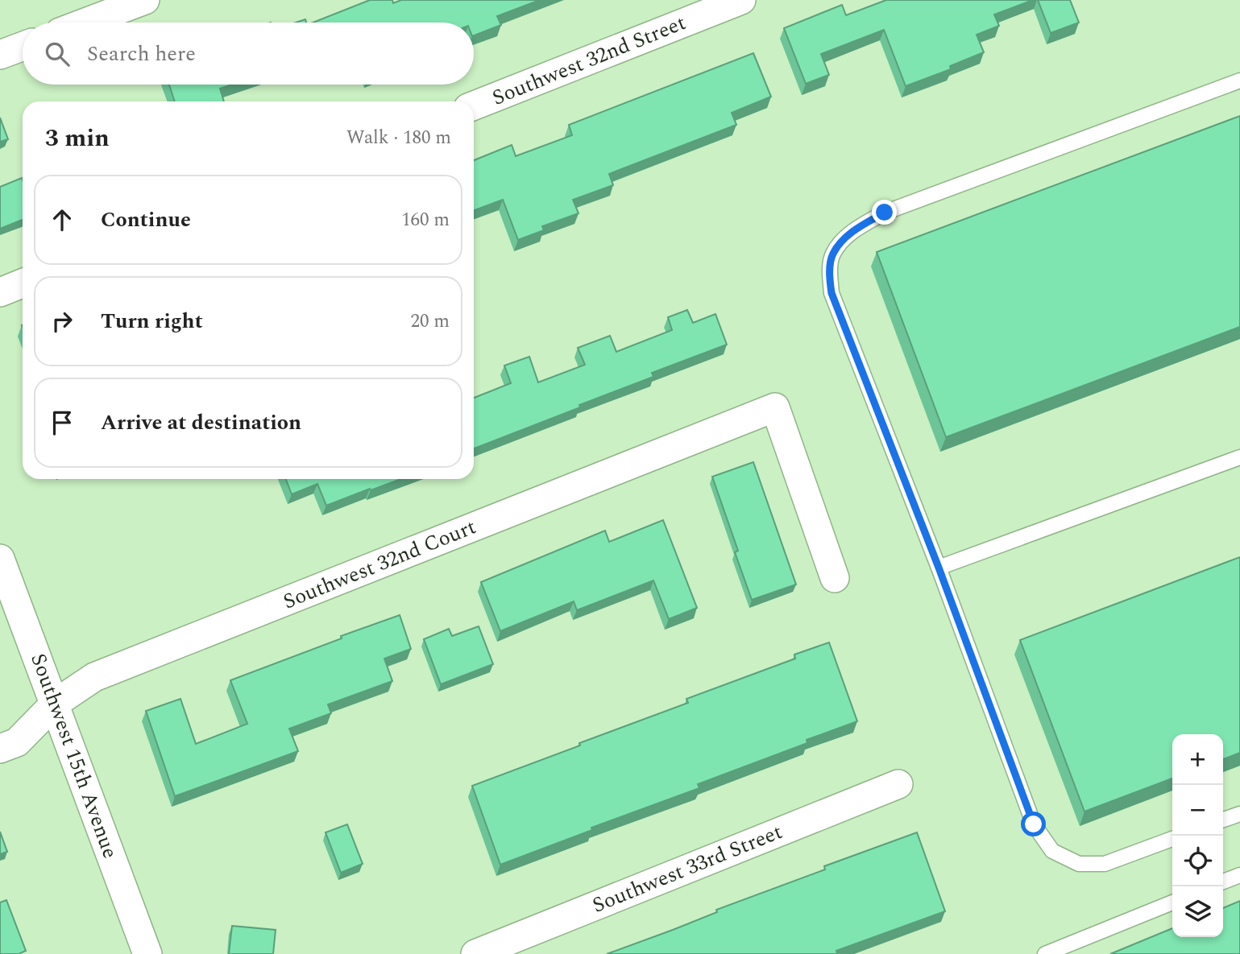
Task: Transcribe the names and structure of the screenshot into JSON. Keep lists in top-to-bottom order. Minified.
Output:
{"streets":{"street":["Southwest 32nd Street","Southwest 32nd Court","Southwest 15th Avenue","Southwest 33rd Street"]},"crossings":[["Southwest 32nd Court","Southwest 15th Avenue"]],"page":{"search":"Search here","heading":["3 min","Walk · 180 m"],"list":[["Continue","160 m"],["Turn right","20 m"],"Arrive at destination"],"map_buttons":["+","−"]}}
